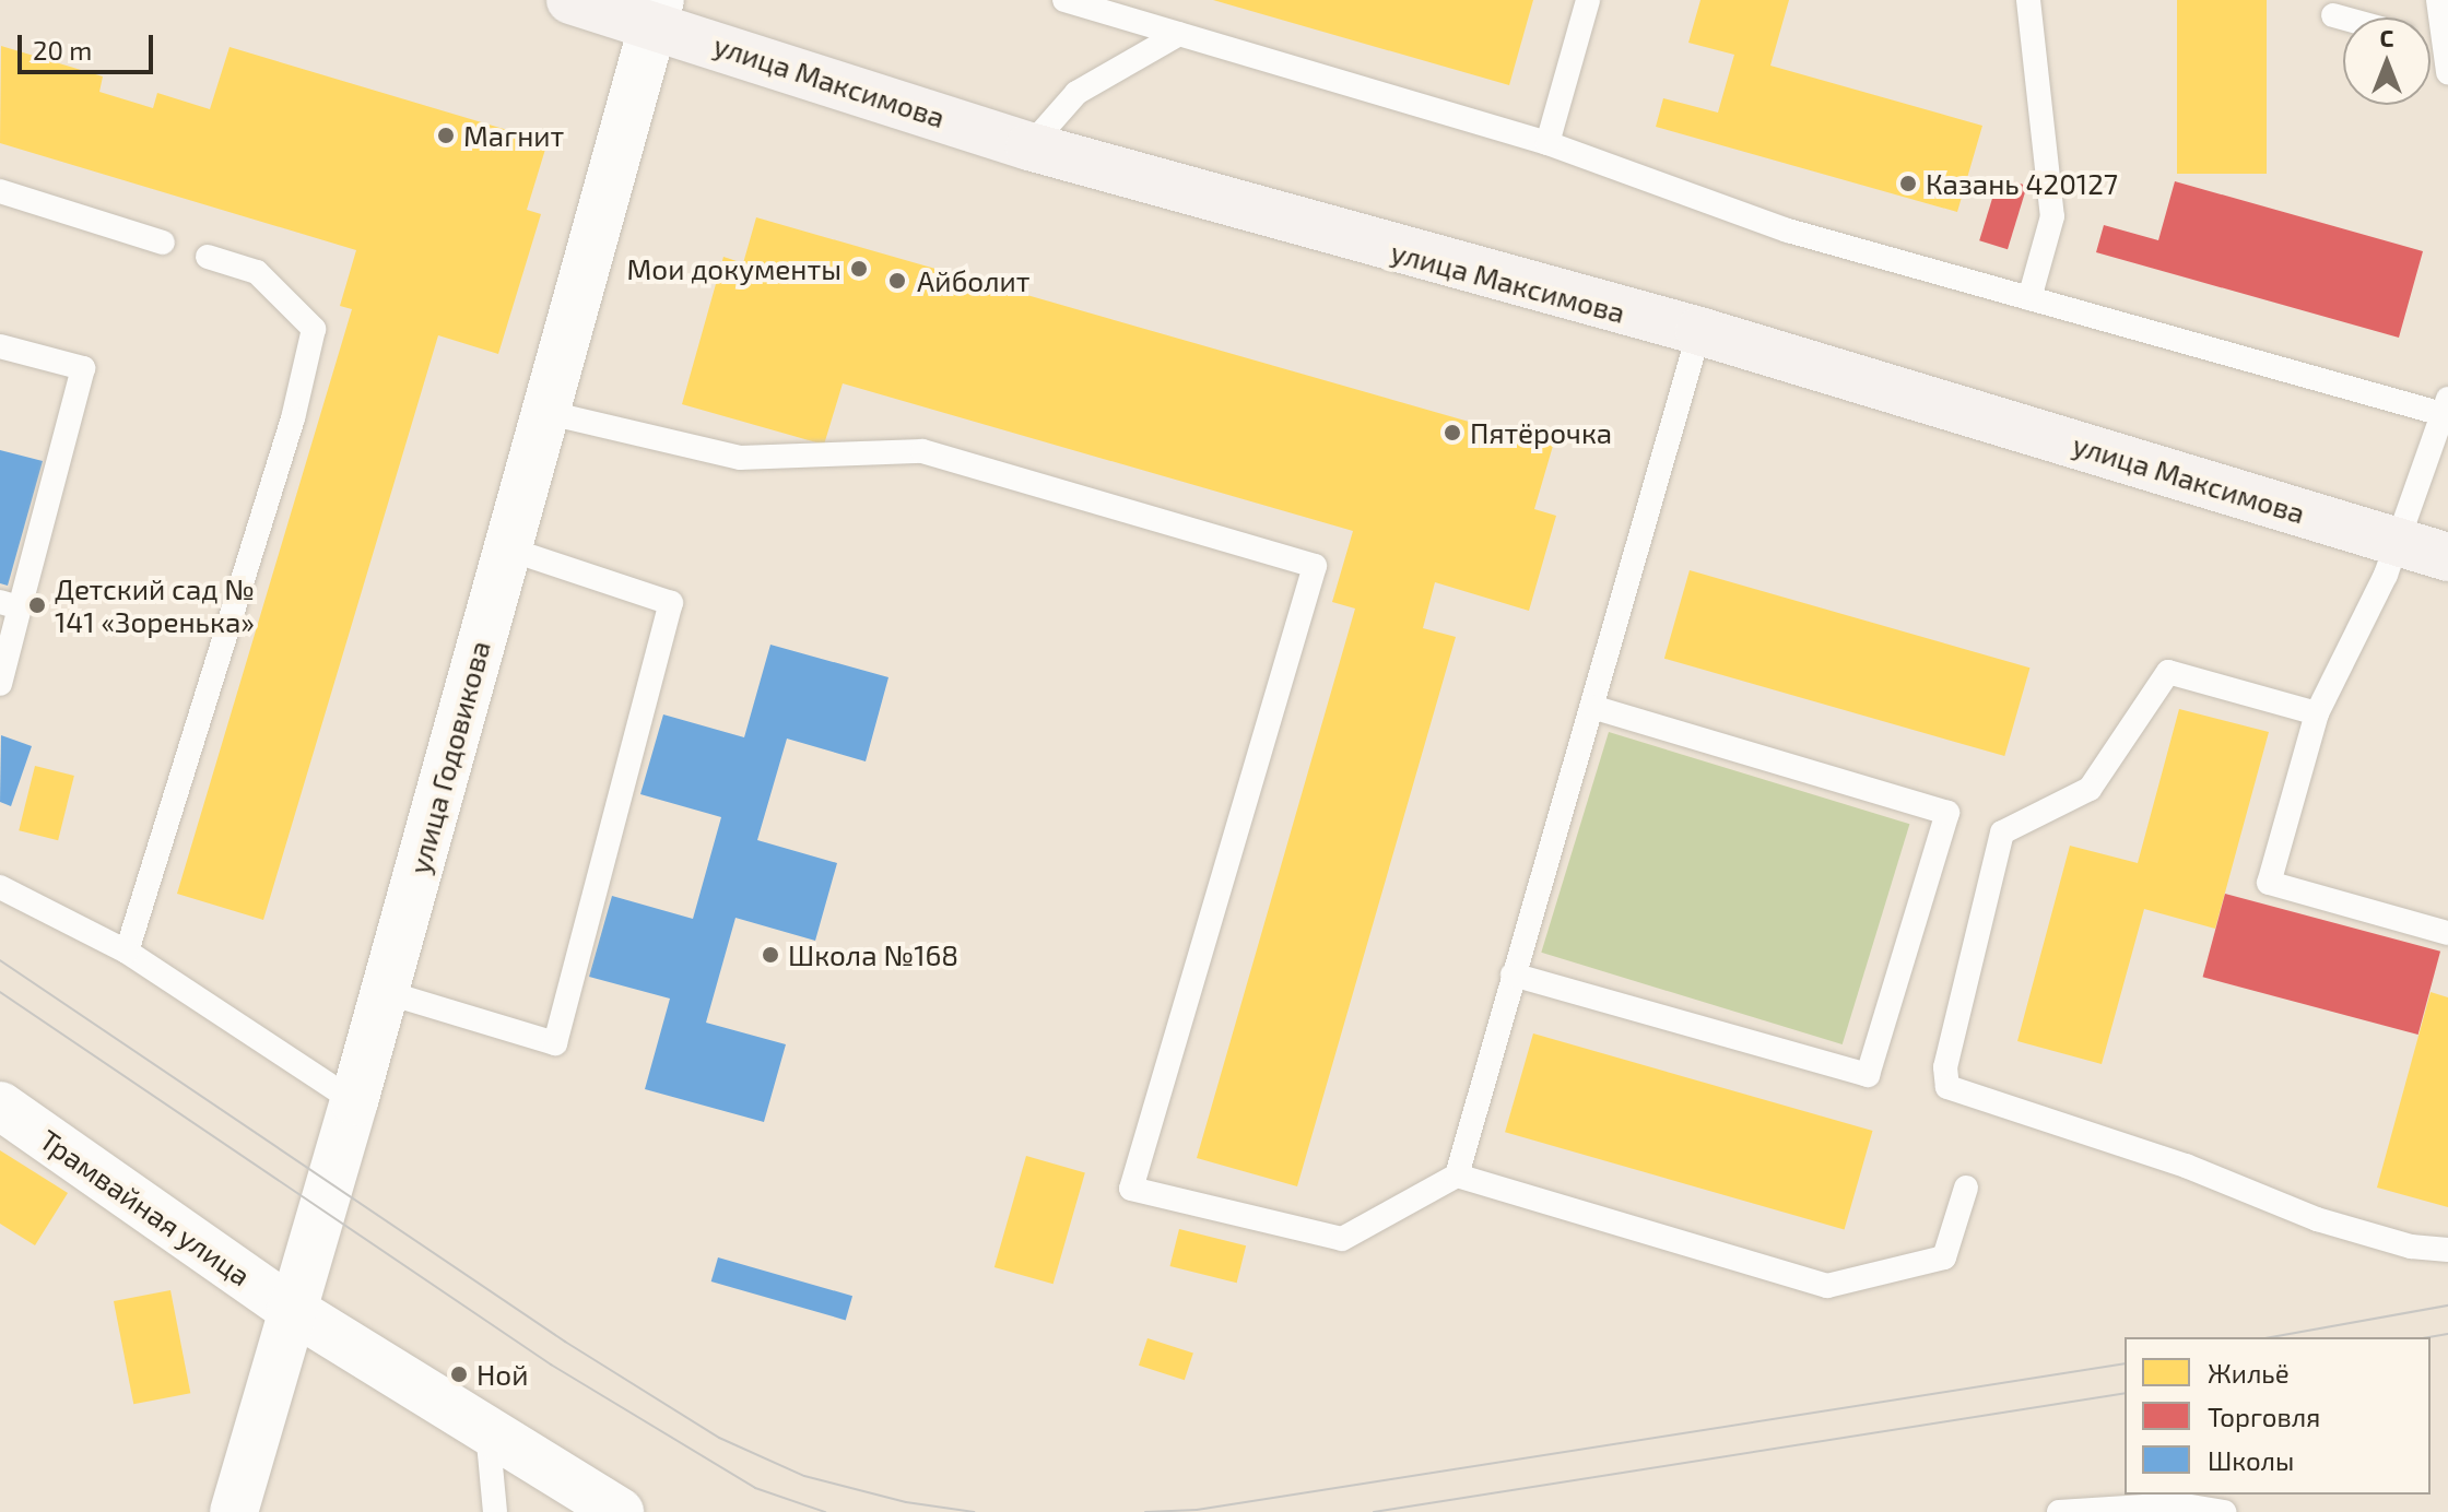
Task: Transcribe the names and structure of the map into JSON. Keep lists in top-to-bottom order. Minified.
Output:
{"streets":{"main road":["улица Максимова"],"street":["улица Годовикова","Трамвайная улица"]},"crossings":[["улица Максимова","улица Годовикова"],["улица Годовикова","Трамвайная улица"]],"places":["Магнит","Казань 420127","Мои документы","Айболит","Пятёрочка","Детский сад № 141 «Зоренька»","Школа №168","Ной"],"legend":["Жильё","Торговля","Школы"],"scale_bar":"20 m","north":"top"}
